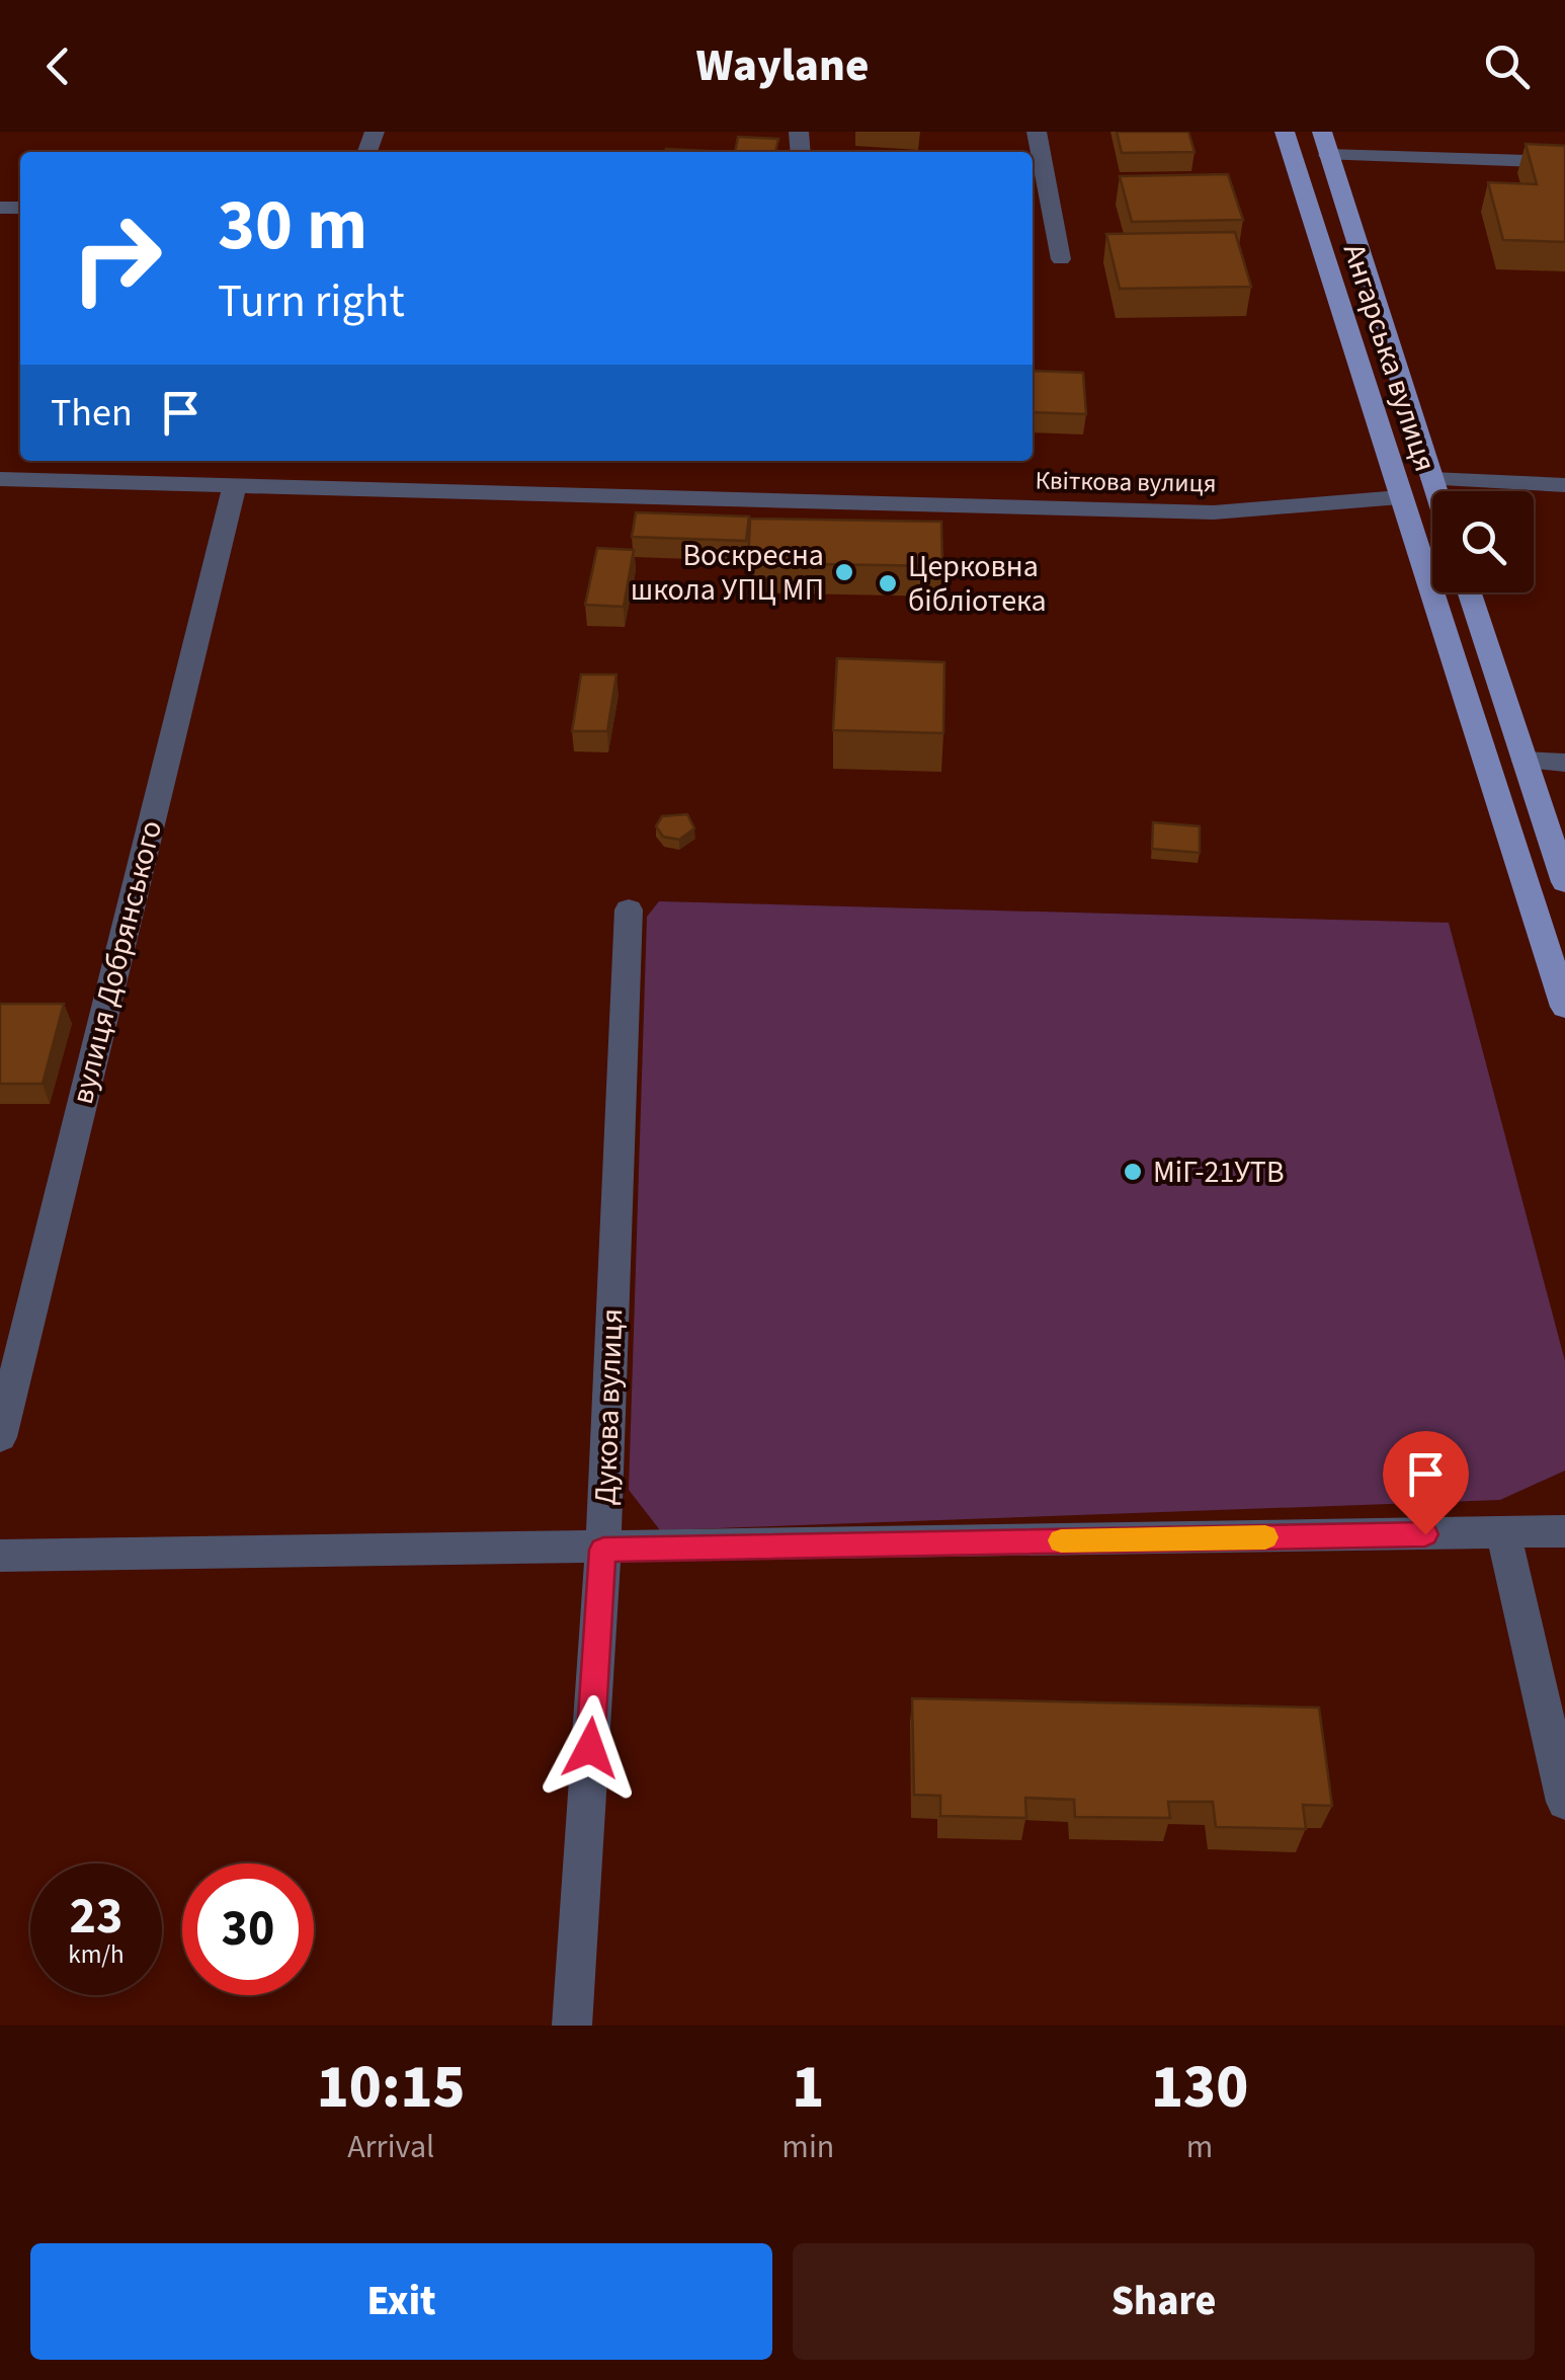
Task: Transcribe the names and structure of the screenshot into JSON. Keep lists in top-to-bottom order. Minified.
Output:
{"streets":{"main road":["Ангарська вулиця"],"street":["Квіткова вулиця","вулиця Добрянського","Дукова вулиця"]},"crossings":[["Ангарська вулиця","Квіткова вулиця"],["Квіткова вулиця","вулиця Добрянського"]],"places":["Воскресна школа УПЦ МП","Церковна бібліотека","МіГ-21УТВ"],"page":{"header":"Waylane","turn":["30 m","Turn right"],"then":"Then","speed":"23 km/h","limit":"30","eta":["10:15","Arrival","1","min","130","m"],"buttons":["Exit","Share"]}}
